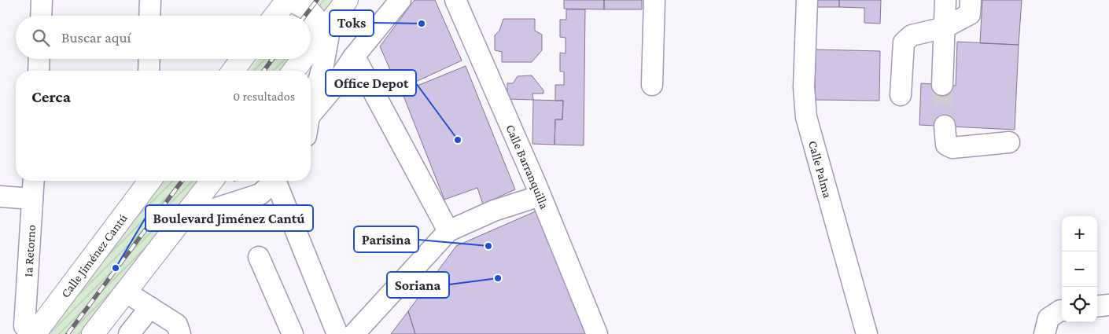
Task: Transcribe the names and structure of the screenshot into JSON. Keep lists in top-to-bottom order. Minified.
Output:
{"streets":{"main road":["Calle Jiménez Cantú"],"street":["Calle Barranquilla","Calle Palma","1a Retorno"]},"crossings":[["1a Retorno","Calle Jiménez Cantú"]],"places":["Toks","Office Depot","Parisina","Boulevard Jiménez Cantú","Soriana"],"page":{"search":"Buscar aquí","heading":["Cerca","0 resultados"],"map_buttons":["+","−"]}}
